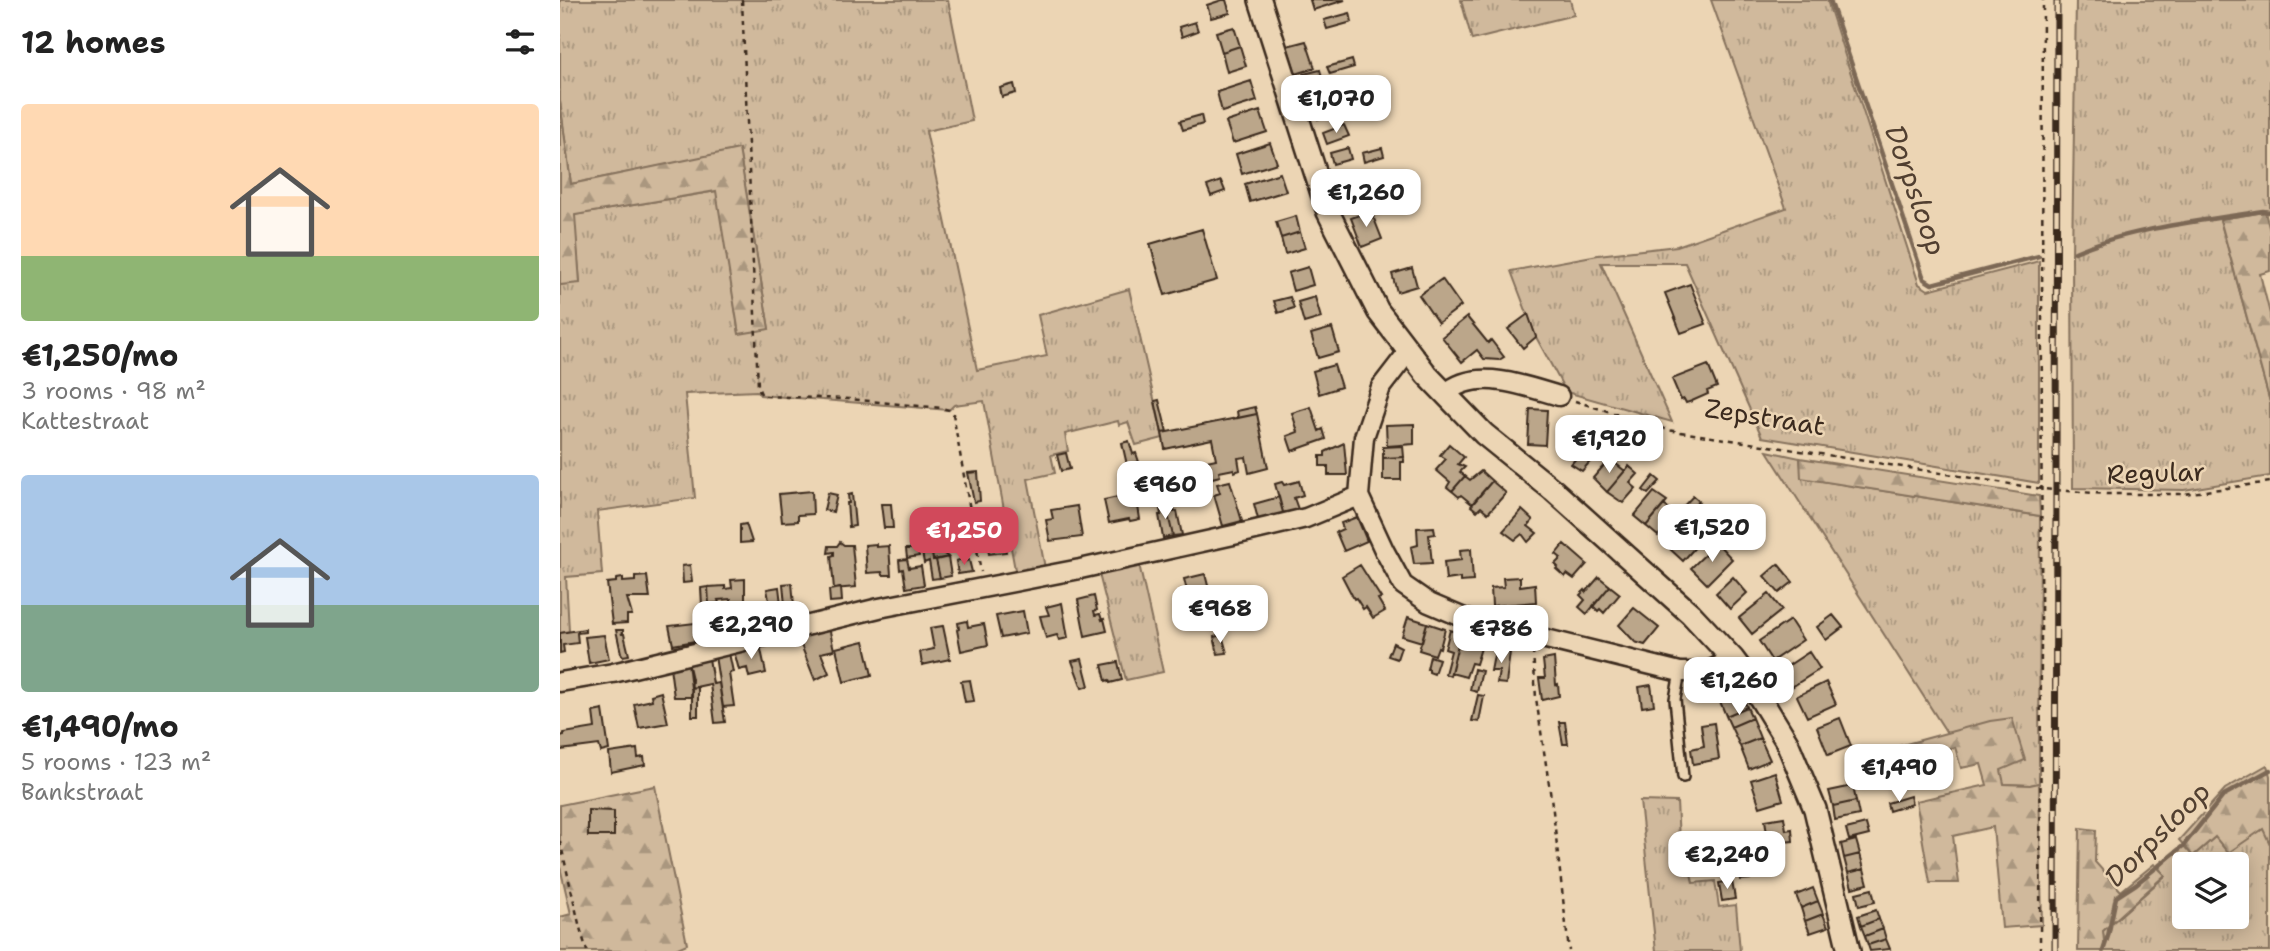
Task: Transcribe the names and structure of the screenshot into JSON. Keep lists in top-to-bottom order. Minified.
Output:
{"streets":{"path":["Zepstraat","Regular"]},"crossings":[["Zepstraat","Regular"]],"water":["Dorpsloop"],"page":{"heading":"12 homes","price":["€1,070","€1,260","€1,920","€960","€1,520","€1,250","€968","€2,290","€786","€1,260","€1,490","€2,240"],"list":[{"name":"€1,250/mo","note":"3 rooms · 98 m² · Kattestraat"},{"name":"€1,490/mo","note":"5 rooms · 123 m² · Bankstraat"}]}}
